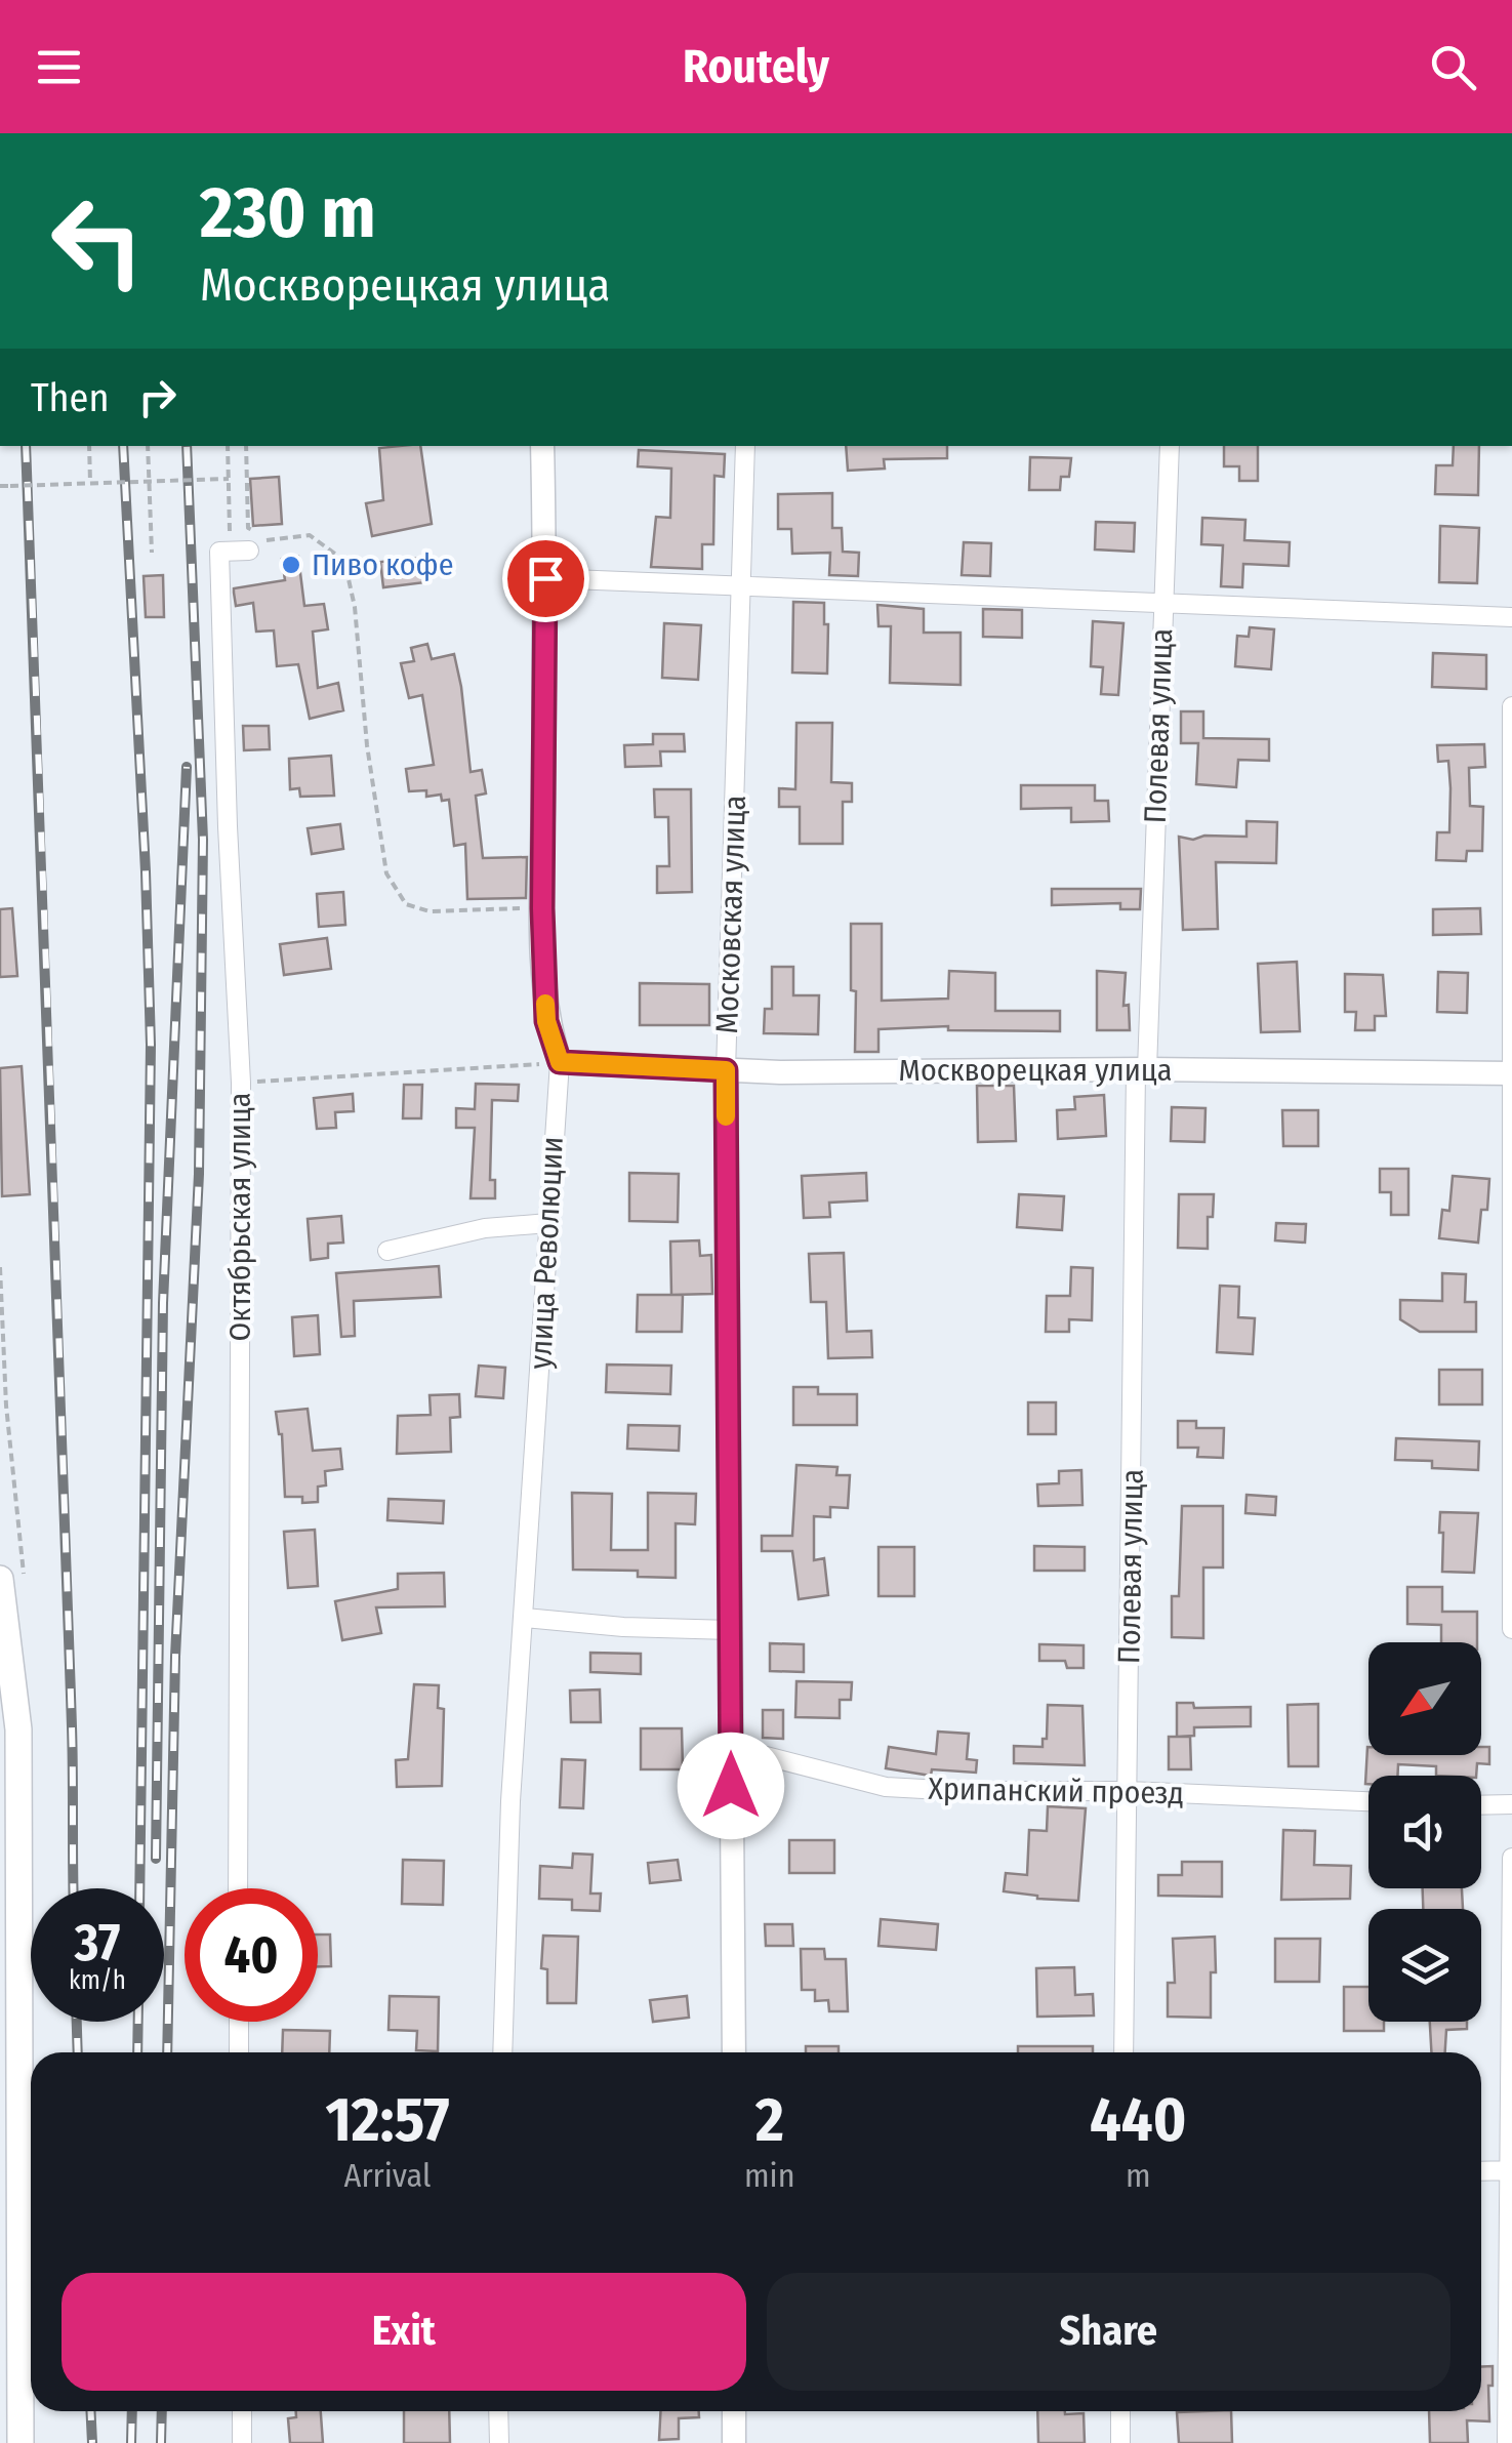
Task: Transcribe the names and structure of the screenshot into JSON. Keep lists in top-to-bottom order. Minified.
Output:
{"streets":{"street":["Полевая улица","Московская улица","Москворецкая улица","Октябрьская улица","улица Революции","Хрипанский проезд"]},"crossings":[["Полевая улица","Москворецкая улица"],["Полевая улица","Хрипанский проезд"],["Московская улица","Москворецкая улица"],["Московская улица","Хрипанский проезд"],["Москворецкая улица","улица Революции"]],"places":["Пиво кофе"],"north":"bottom left","page":{"header":"Routely","turn":["230 m","Москворецкая улица"],"then":"Then","speed":"37 km/h","limit":"40","eta":["12:57","Arrival","2","min","440","m"],"buttons":["Exit","Share"]}}
